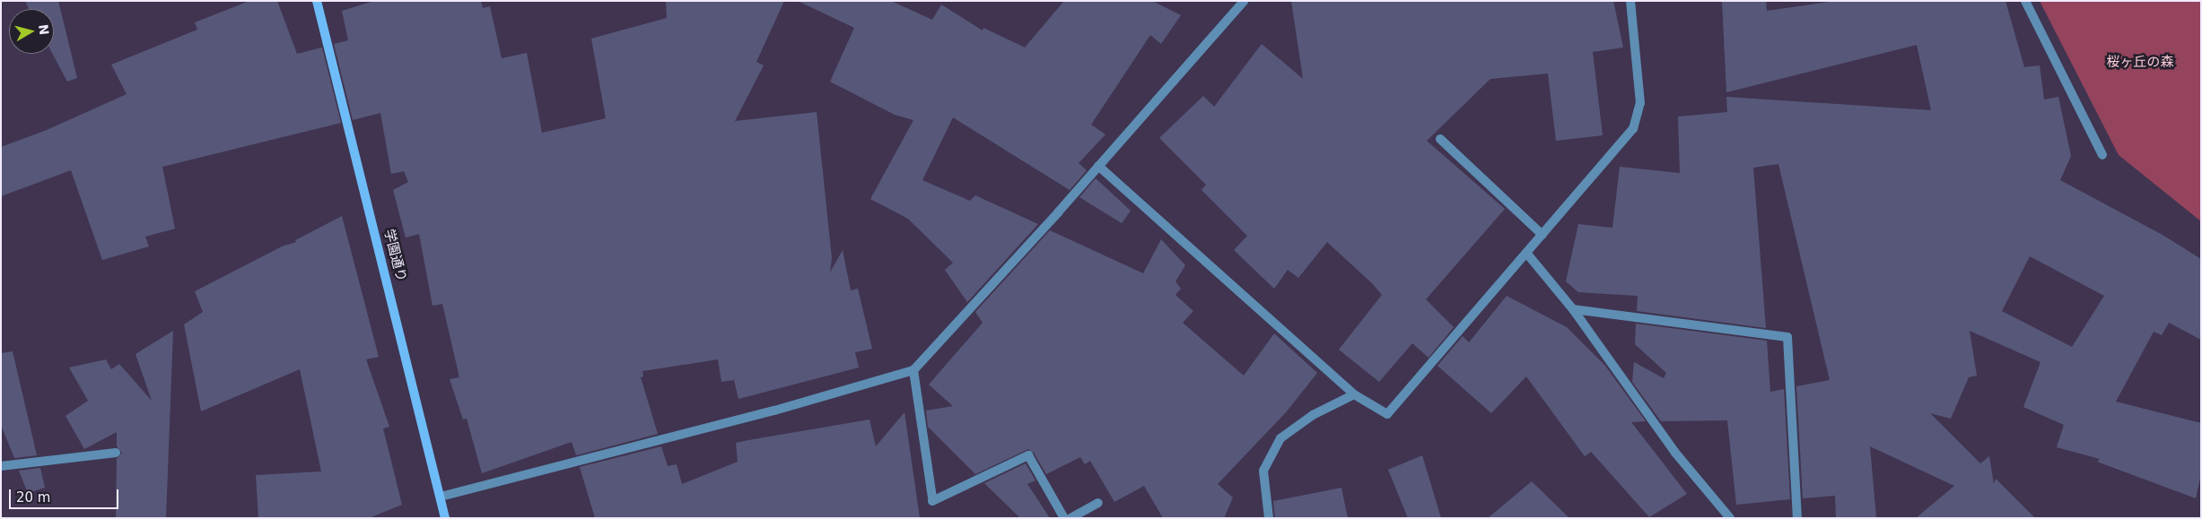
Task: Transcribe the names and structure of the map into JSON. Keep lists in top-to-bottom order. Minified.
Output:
{"streets":{"street":["学園通り"]},"parks":["桜ヶ丘の森"],"scale_bar":"20 m","north":"right"}
